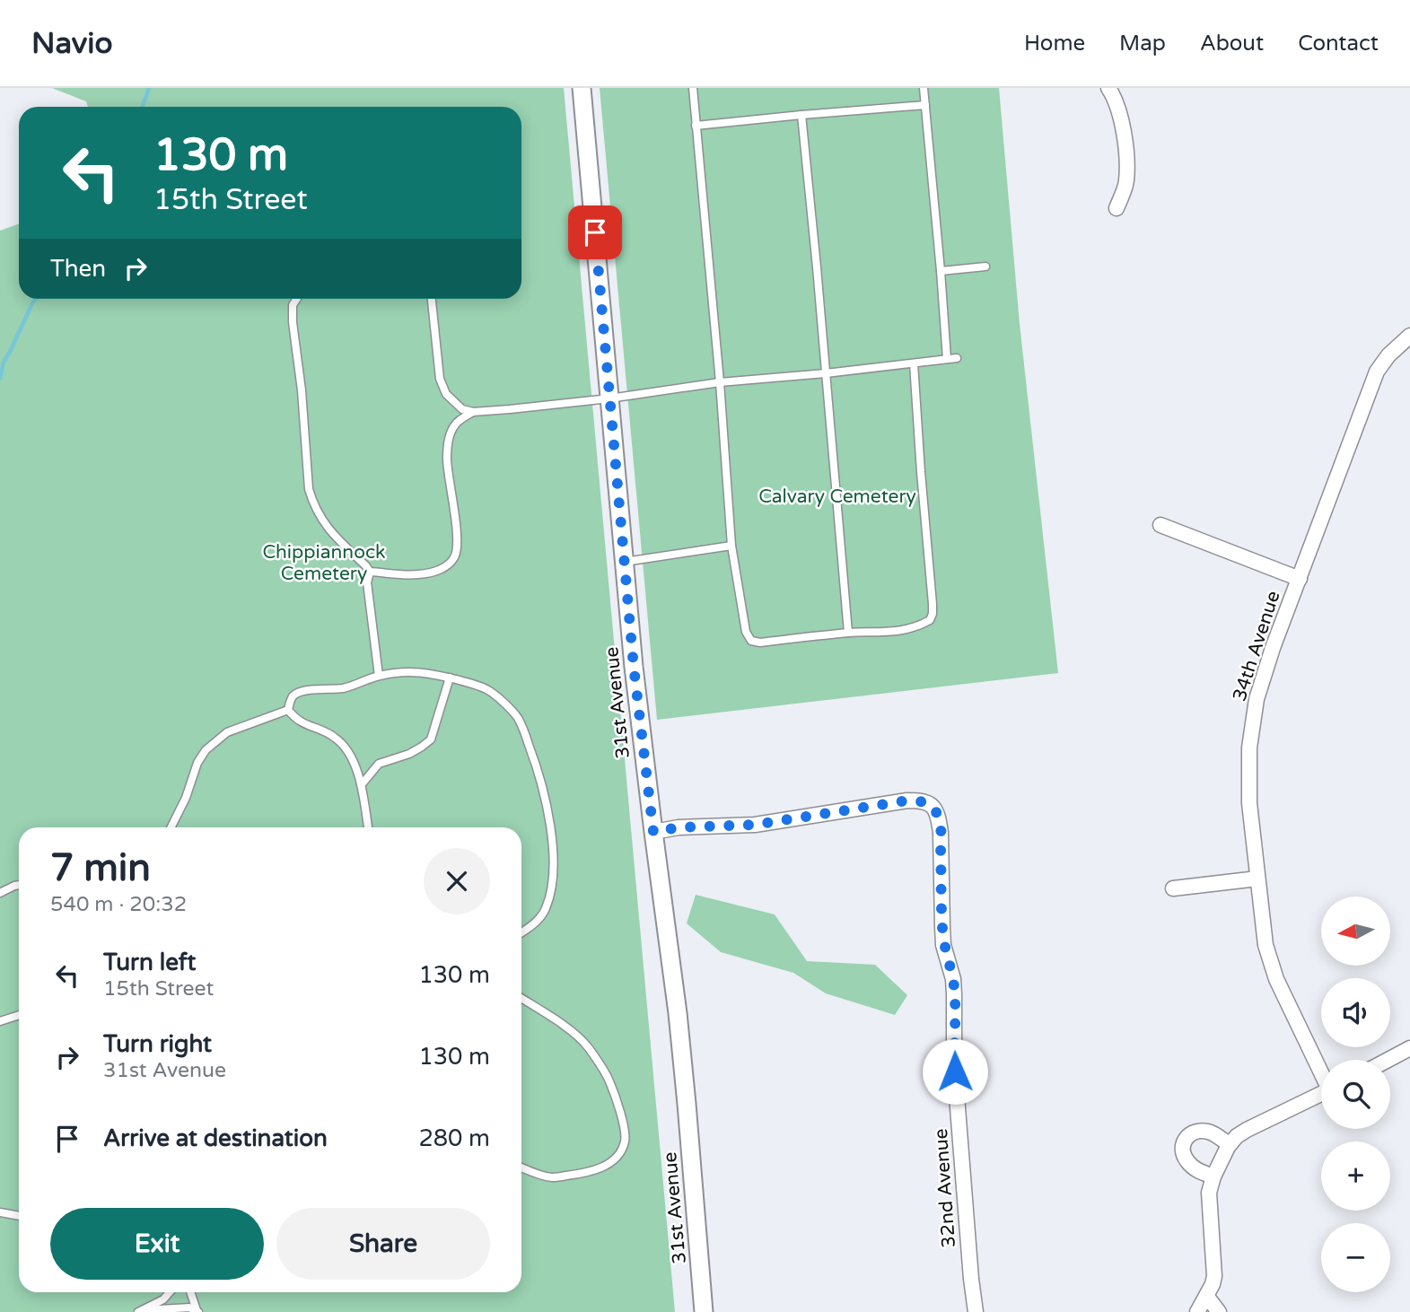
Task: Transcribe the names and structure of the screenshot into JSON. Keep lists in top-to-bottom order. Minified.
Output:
{"streets":{"street":["34th Avenue","31st Avenue","32nd Avenue"]},"crossings":[["31st Avenue","32nd Avenue"]],"parks":["Calvary Cemetery","Chippiannock Cemetery"],"north":"left","page":{"header":"Navio","nav":["Home","Map","About","Contact"],"turn":["130 m","15th Street"],"then":"Then","heading":["7 min","540 m · 20:32"],"map_buttons":["+","−"],"list":[{"name":"Turn left","note":"15th Street","value":"130 m"},{"name":"Turn right","note":"31st Avenue","value":"130 m"},{"name":"Arrive at destination","value":"280 m"}],"buttons":["Exit","Share"]}}
